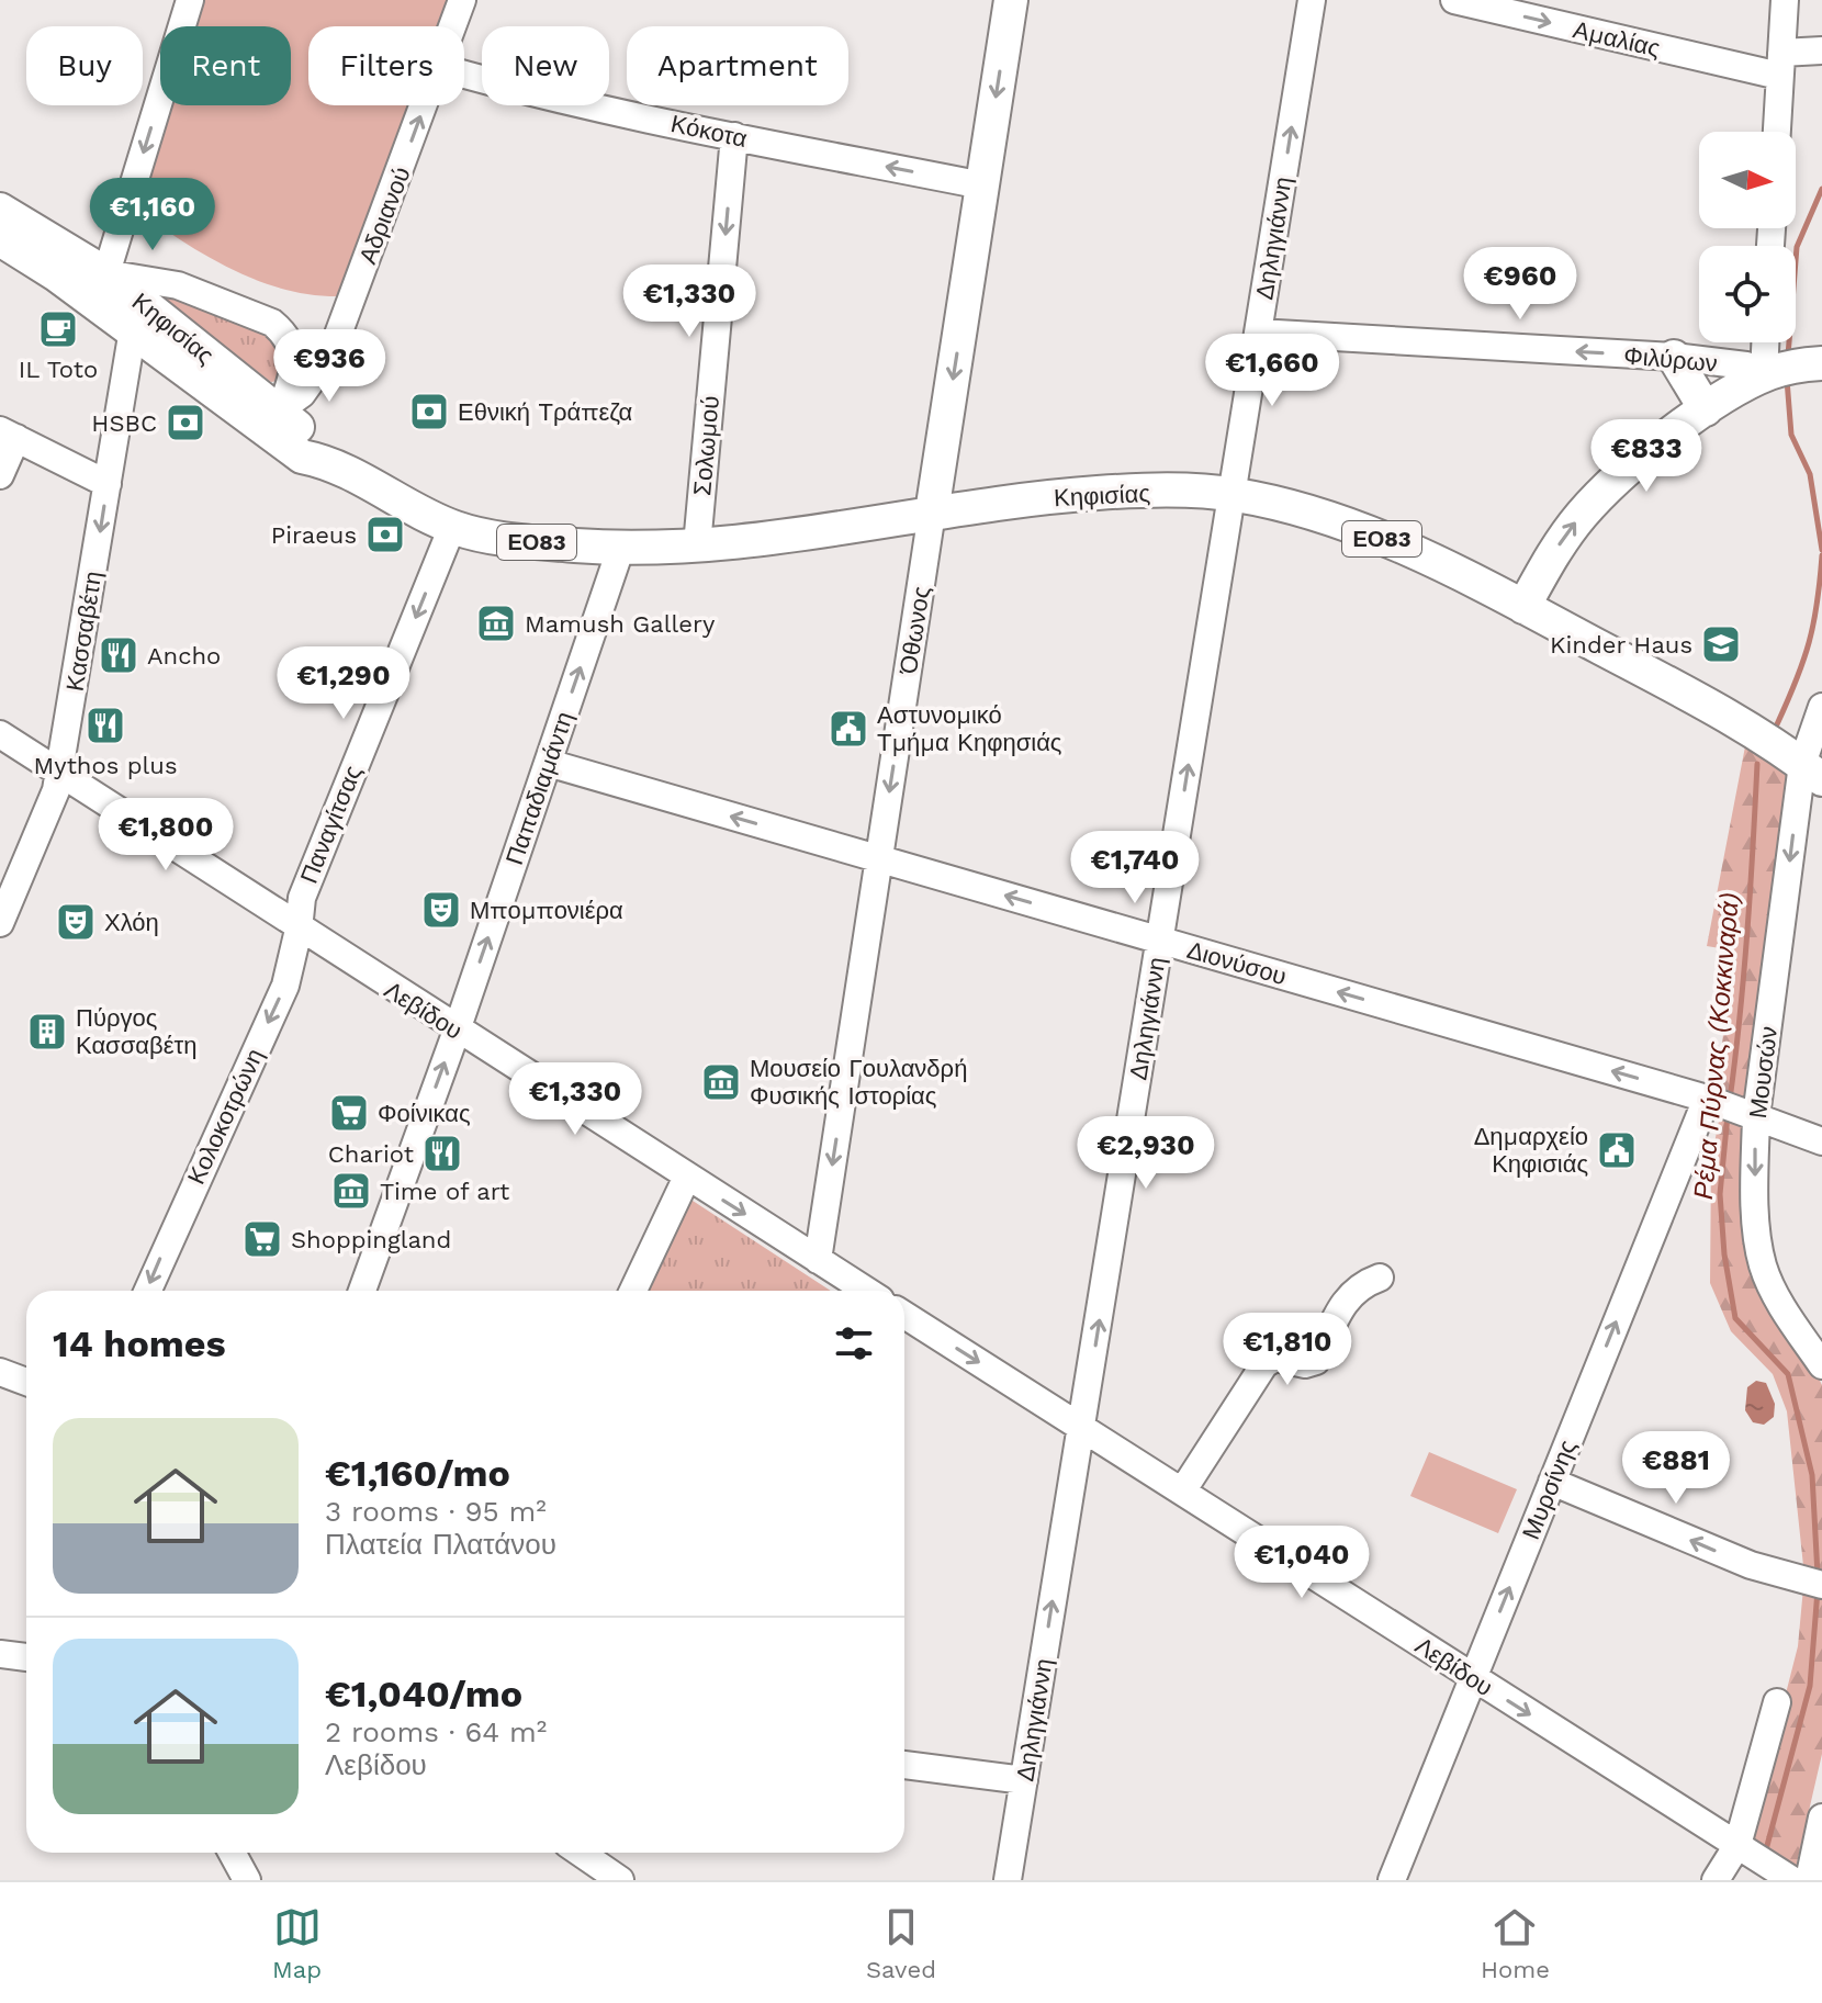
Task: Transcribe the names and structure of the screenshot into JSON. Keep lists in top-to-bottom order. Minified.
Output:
{"streets":{"main road":["Κηφισίας","ΕΟ83","Όθωνος"],"street":["Αμαλίας","Κόκοτα","Αδριανού","Δηληγιάννη","Φιλύρων","Σολωμού","Κασσαβέτη","Παπαδιαμάντη","Παναγίτσας","Διονύσου","Λεβίδου","Μουσών","Κολοκοτρώνη","Μυρσίνης"]},"crossings":[["Κόκοτα","Σολωμού"],["Κόκοτα","Όθωνος"],["Αδριανού","Κηφισίας"],["Δηληγιάννη","Κηφισίας"],["Δηληγιάννη","Φιλύρων"],["Δηληγιάννη","Διονύσου"],["Δηληγιάννη","Λεβίδου"],["Κηφισίας","Σολωμού"],["Κηφισίας","Όθωνος"],["Κηφισίας","Κασσαβέτη"],["Κηφισίας","Παπαδιαμάντη"],["Κηφισίας","Παναγίτσας"],["Κηφισίας","Μουσών"],["Όθωνος","Διονύσου"],["Όθωνος","Λεβίδου"],["Κασσαβέτη","Λεβίδου"],["Παπαδιαμάντη","Διονύσου"],["Παπαδιαμάντη","Λεβίδου"],["Παναγίτσας","Λεβίδου"],["Παναγίτσας","Κολοκοτρώνη"],["Διονύσου","Μουσών"],["Διονύσου","Μυρσίνης"],["Λεβίδου","Κολοκοτρώνη"],["Λεβίδου","Μυρσίνης"]],"one_way":["Αμαλίας","Κόκοτα","Αδριανού","Δηληγιάννη","Φιλύρων","Σολωμού","Όθωνος","Κασσαβέτη","Παπαδιαμάντη","Παναγίτσας","Διονύσου","Μουσών","Κολοκοτρώνη","Μυρσίνης"],"water":["Ρέμα Πύρνας (Κοκκιναρά)"],"places":{"cafe":["IL Toto"],"bank":["Εθνική Τράπεζα","HSBC","Piraeus"],"museum":["Mamush Gallery","Μουσείο Γουλανδρή Φυσικής Ιστορίας","Time of art"],"school or university":["Kinder Haus"],"restaurant":["Ancho","Mythos plus","Chariot"],"public building":["Αστυνομικό Τμήμα Κηφησιάς","Δημαρχείο Κηφισιάς"],"theatre":["Μπομπονιέρα","Χλόη"],"building":["Πύργος Κασσαβέτη"],"supermarket":["Φοίνικας","Shoppingland"]},"north":"right","page":{"chip":["Buy","Rent","Filters","New","Apartment"],"price":["€1,160","€960","€1,330","€936","€1,660","€833","€1,290","€1,800","€1,740","€1,330","€2,930","€1,810","€881","€1,040"],"heading":"14 homes","list":[{"name":"€1,160/mo","note":"3 rooms · 95 m² · Πλατεία Πλατάνου"},{"name":"€1,040/mo","note":"2 rooms · 64 m² · Λεβίδου"}],"tabs":["Map","Saved","Home"]}}
